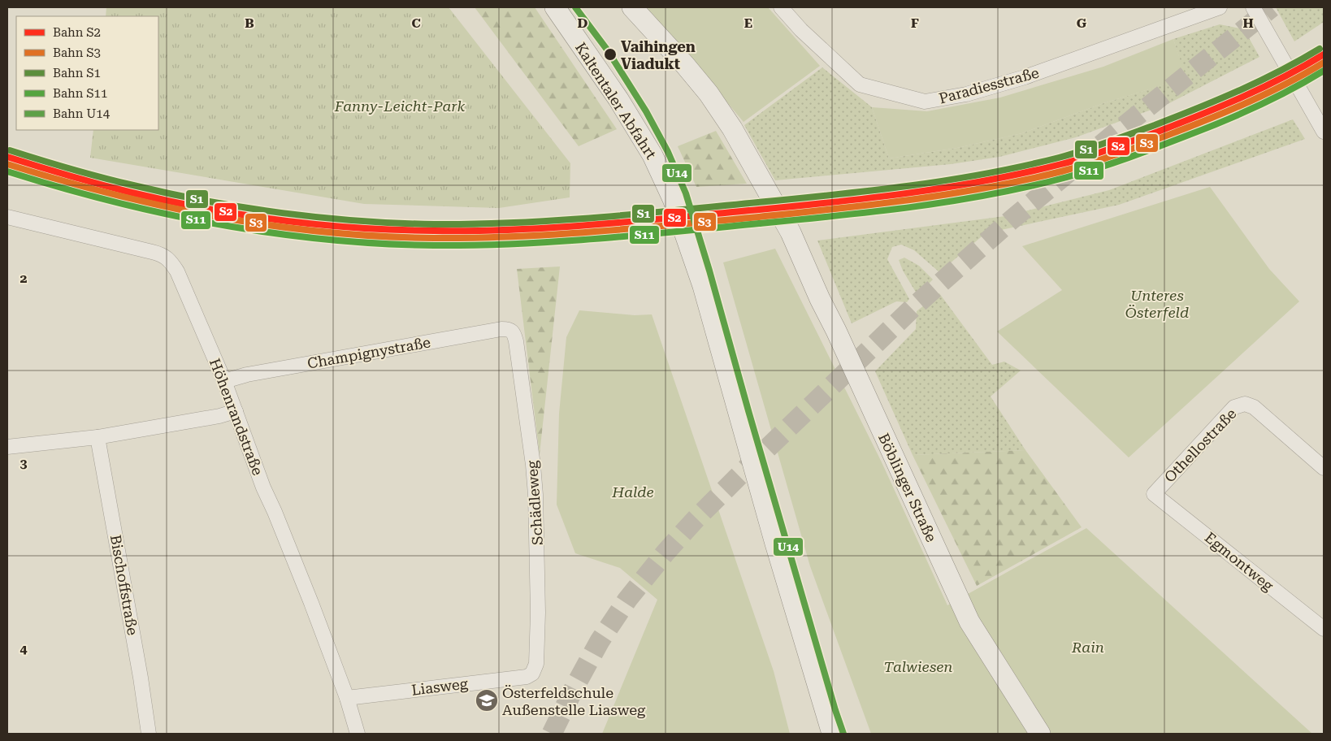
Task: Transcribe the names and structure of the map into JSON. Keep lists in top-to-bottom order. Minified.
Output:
{"streets":{"main road":["Kaltentaler Abfahrt","Böblinger Straße"],"street":["Paradiesstraße","Champignystraße","Höhenrandstraße","Othellostraße","Schädleweg","Egmontweg","Bischoffstraße","Liasweg"]},"crossings":[["Champignystraße","Höhenrandstraße"],["Champignystraße","Schädleweg"],["Höhenrandstraße","Liasweg"],["Othellostraße","Egmontweg"],["Schädleweg","Liasweg"]],"parks":["Fanny-Leicht-Park","Unteres Österfeld","Halde","Rain","Talwiesen"],"places":{"other":["Vaihingen Viadukt"],"school or university":["Österfeldschule Außenstelle Liasweg"]},"lines":["rail line U14","rail line S1","rail line S2","rail line S3","rail line S11"],"legend":["Bahn S2","Bahn S3","Bahn S1","Bahn S11","Bahn U14"],"grid":{"columns":["B","C","D","E","F","G","H"],"rows":["2","3","4"]}}
